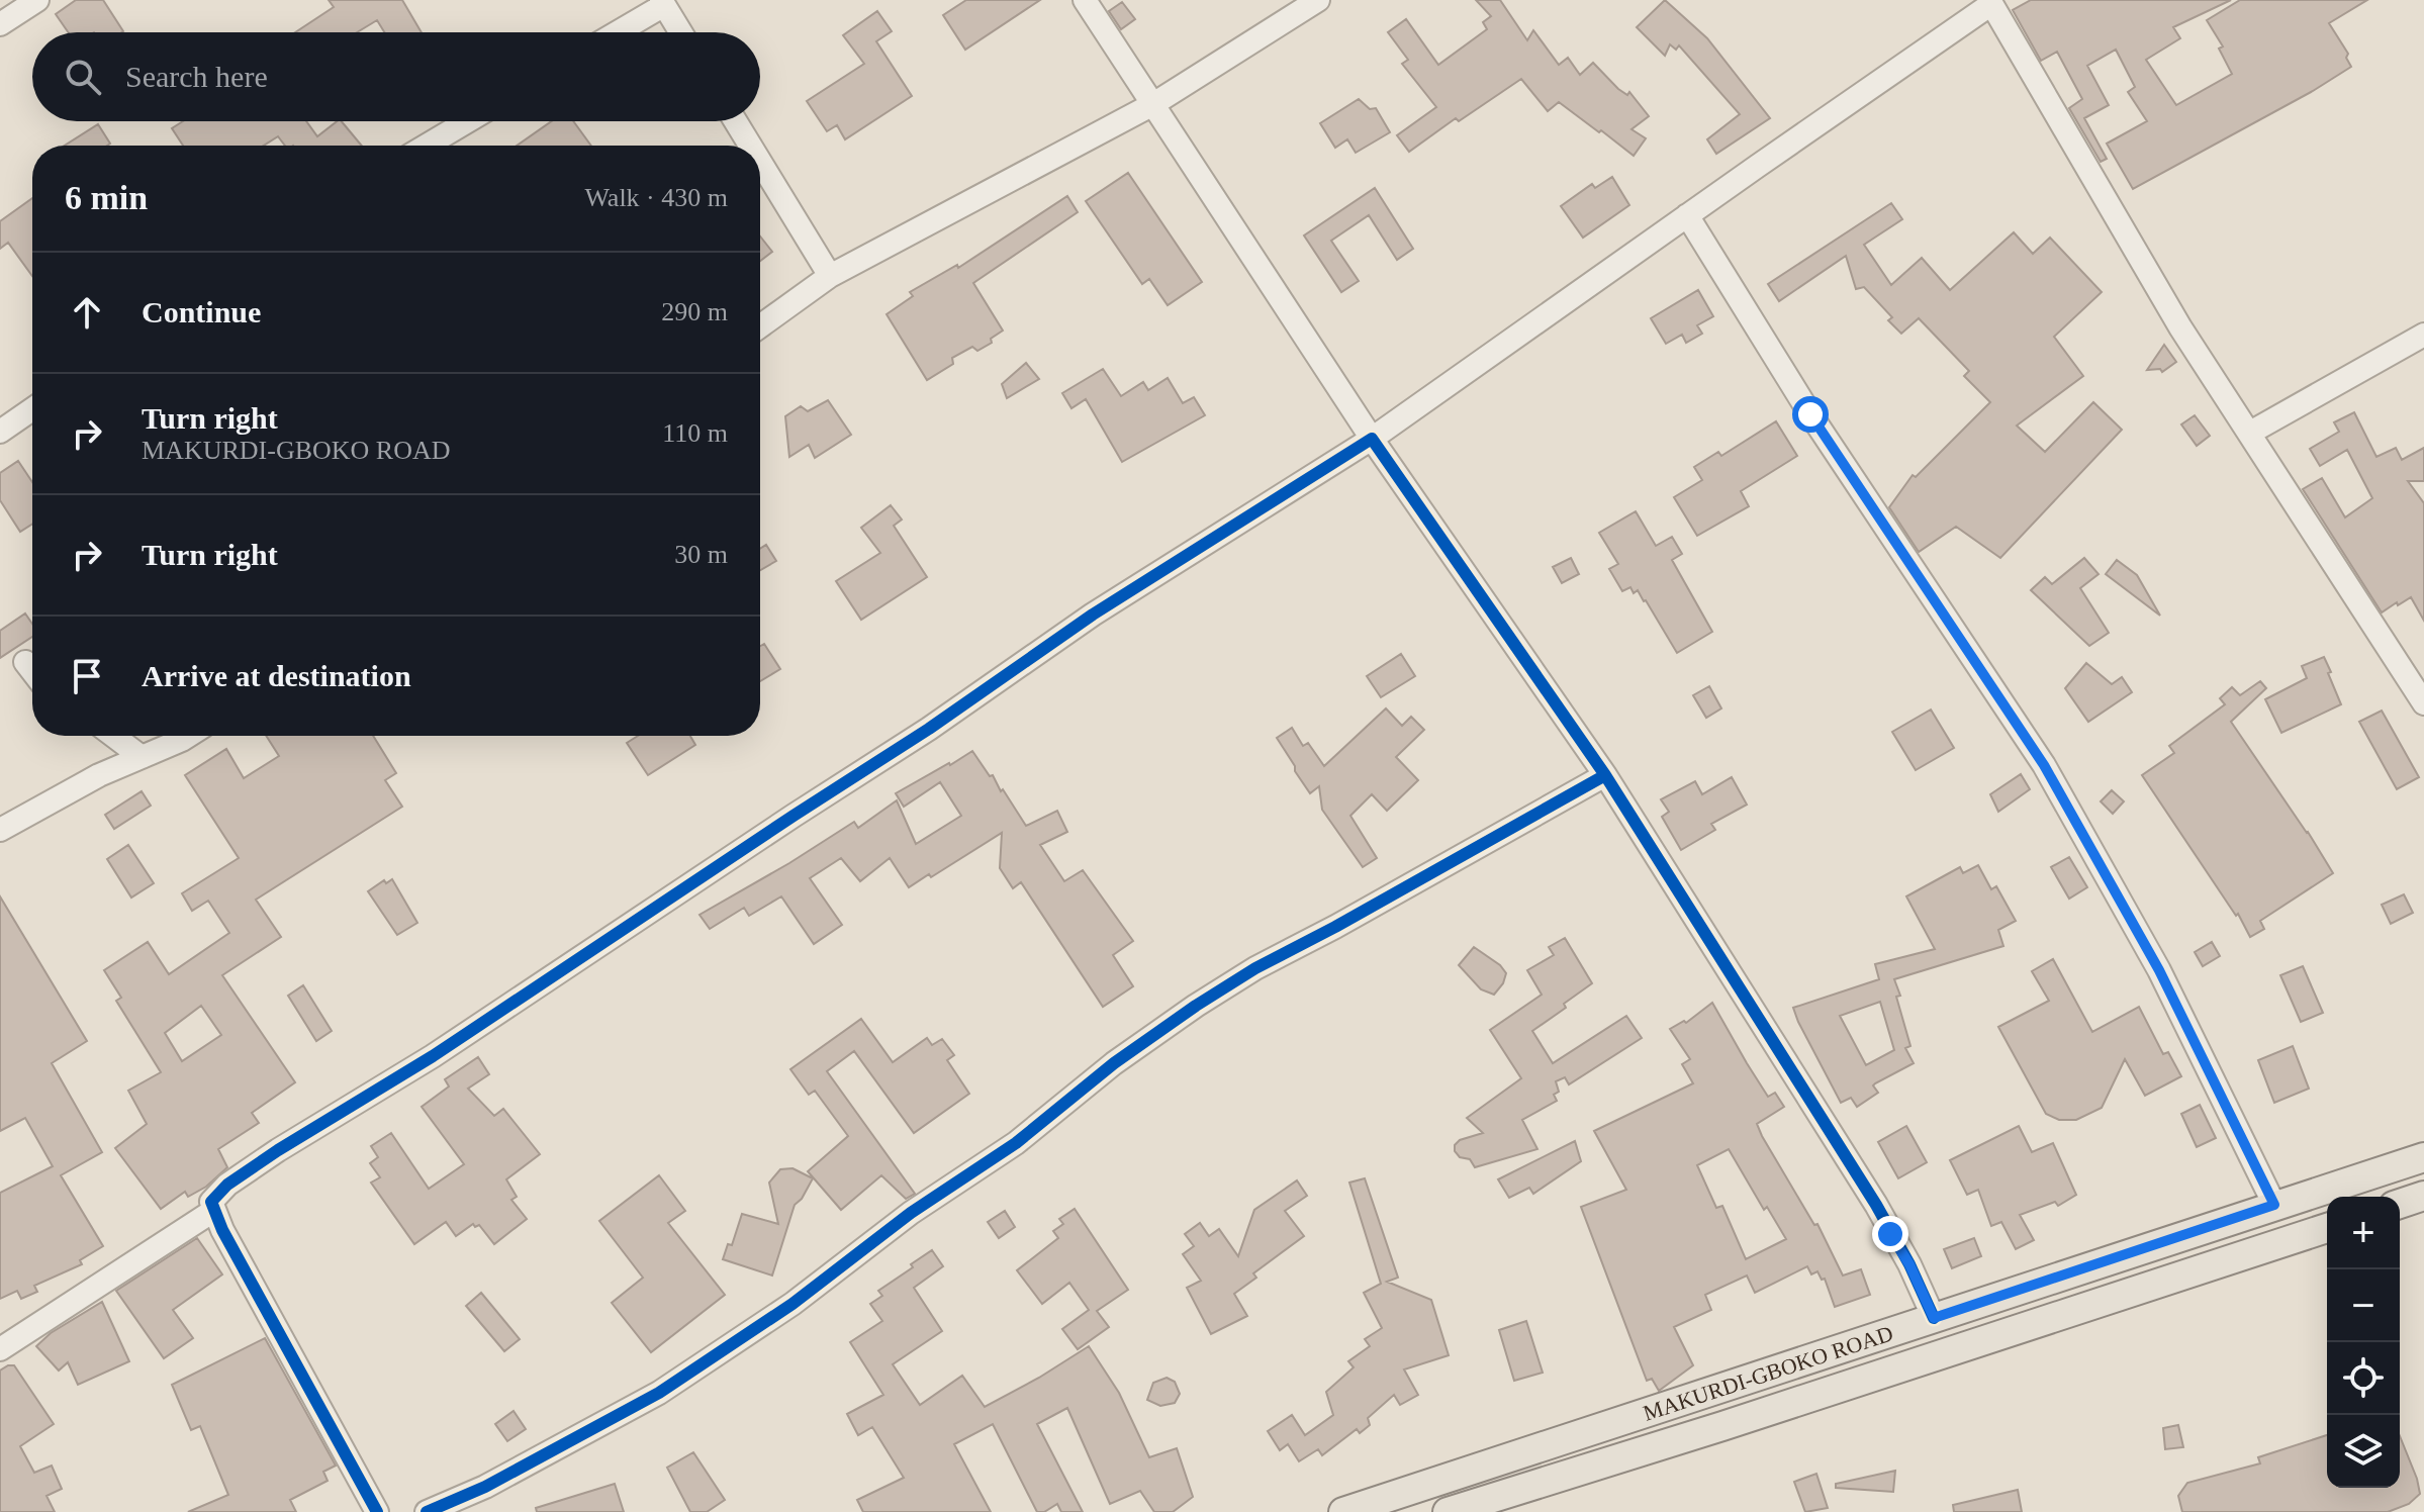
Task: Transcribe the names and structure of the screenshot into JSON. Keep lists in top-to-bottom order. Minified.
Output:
{"streets":{"main road":["MAKURDI-GBOKO ROAD"]},"page":{"search":"Search here","heading":["6 min","Walk · 430 m"],"list":[["Continue","290 m"],["Turn right","MAKURDI-GBOKO ROAD","110 m"],["Turn right","30 m"],"Arrive at destination"],"map_buttons":["+","−"]}}
